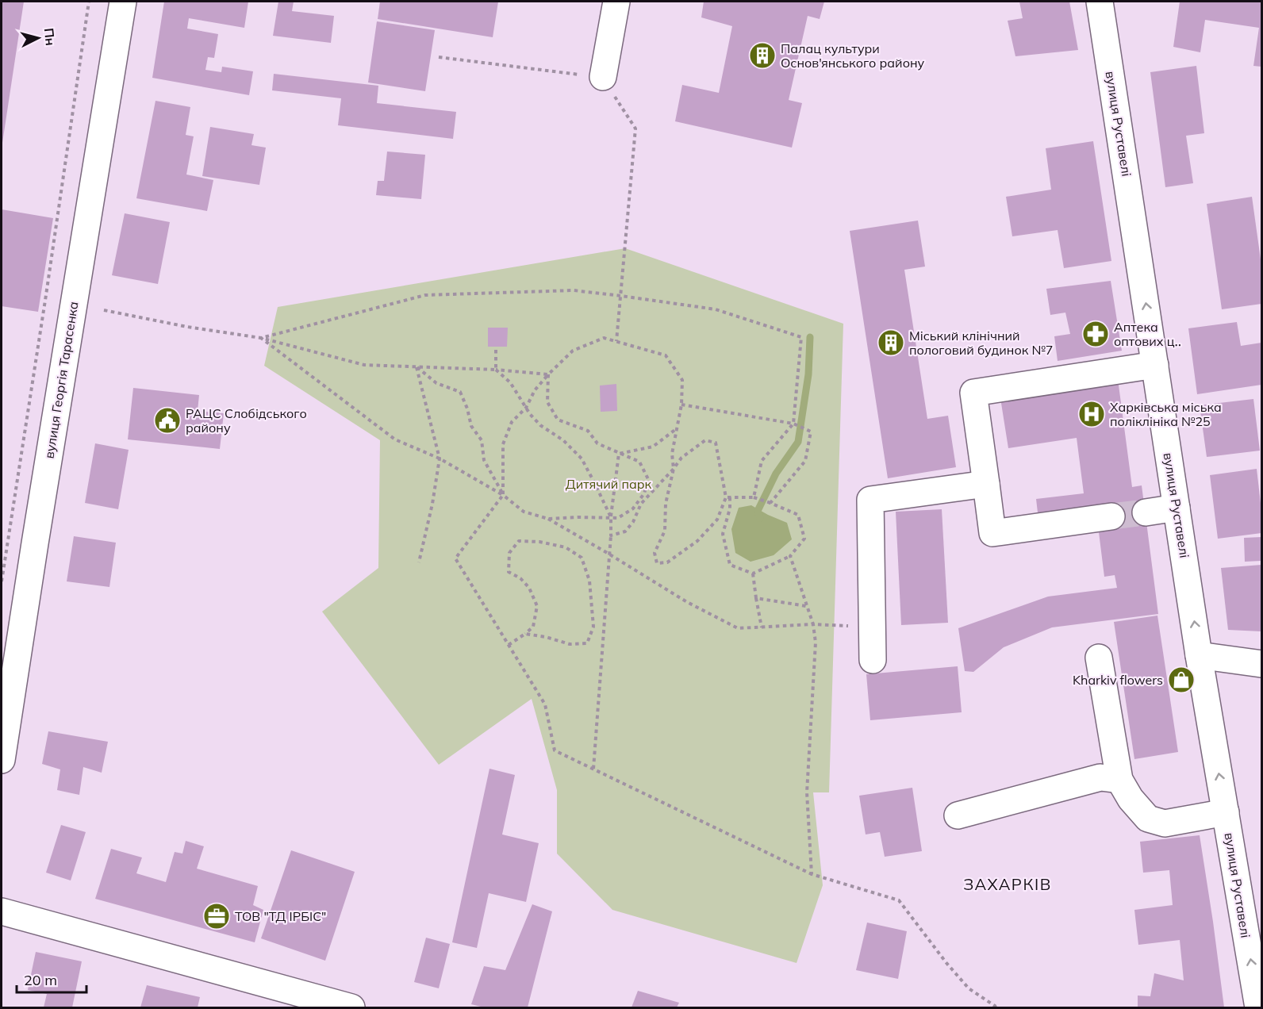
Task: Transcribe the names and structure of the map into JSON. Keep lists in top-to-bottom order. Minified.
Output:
{"streets":{"street":["вулиця Руставелі","вулиця Георгія Тарасенка"]},"one_way":["вулиця Руставелі"],"districts":["ЗАХАРКІВ"],"parks":["Дитячий парк"],"places":{"building":["Палац культури Основ'янського району","Міський клінічний пологовий будинок №7"],"pharmacy":["Аптека оптових ц‥"],"hospital":["Харківська міська поліклініка №25"],"public building":["РАЦС Слобідського району"],"shop":["Kharkiv flowers"],"office":["ТОВ \"ТД ІРБІС\""]},"scale_bar":"20 m","north":"right"}
